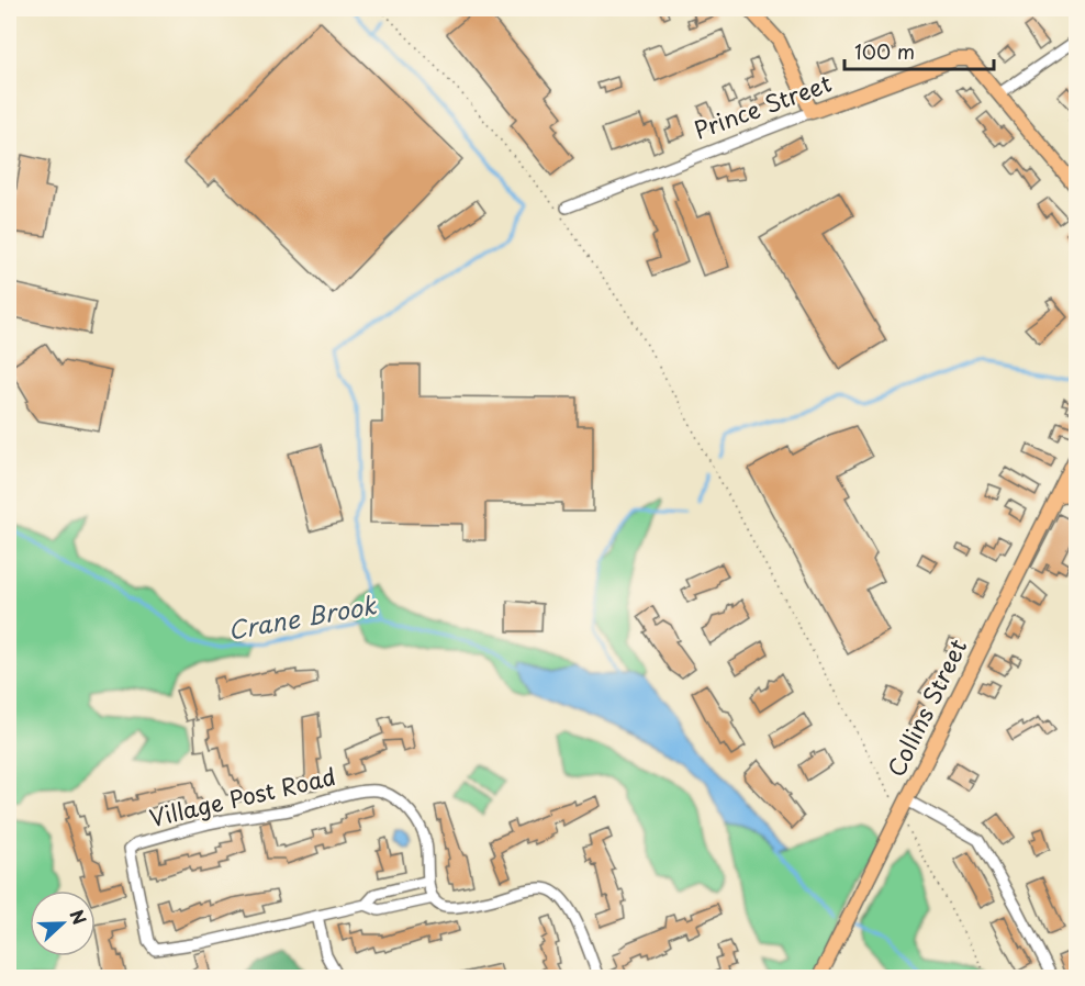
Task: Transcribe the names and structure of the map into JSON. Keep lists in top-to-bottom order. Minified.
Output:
{"streets":{"main road":["Prince Street","Collins Street"],"street":["Village Post Road"]},"water":["Crane Brook"],"scale_bar":"100 m","north":"right"}
